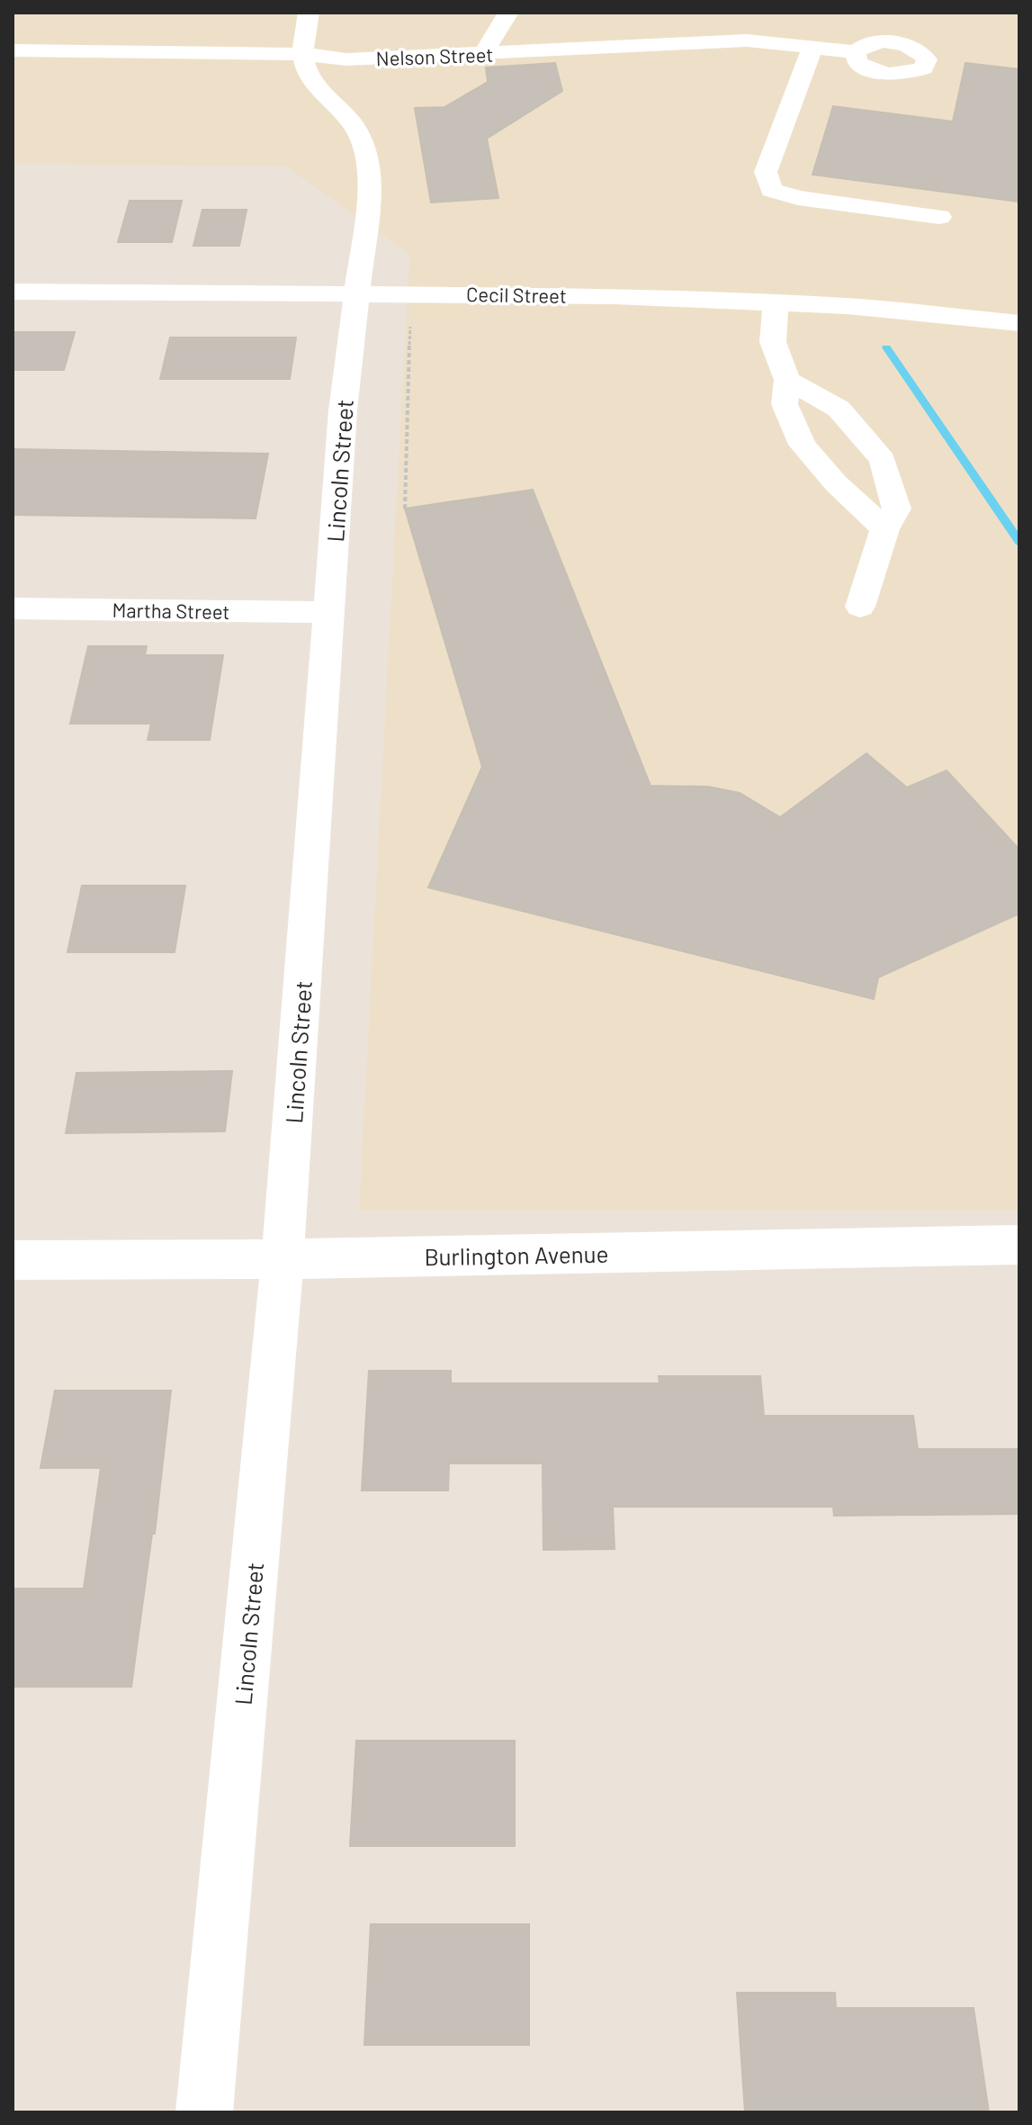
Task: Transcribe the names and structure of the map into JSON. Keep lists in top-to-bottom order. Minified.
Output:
{"streets":{"street":["Nelson Street","Cecil Street","Lincoln Street","Martha Street","Burlington Avenue"]},"crossings":[["Nelson Street","Lincoln Street"],["Cecil Street","Lincoln Street"],["Lincoln Street","Martha Street"],["Lincoln Street","Burlington Avenue"]]}
